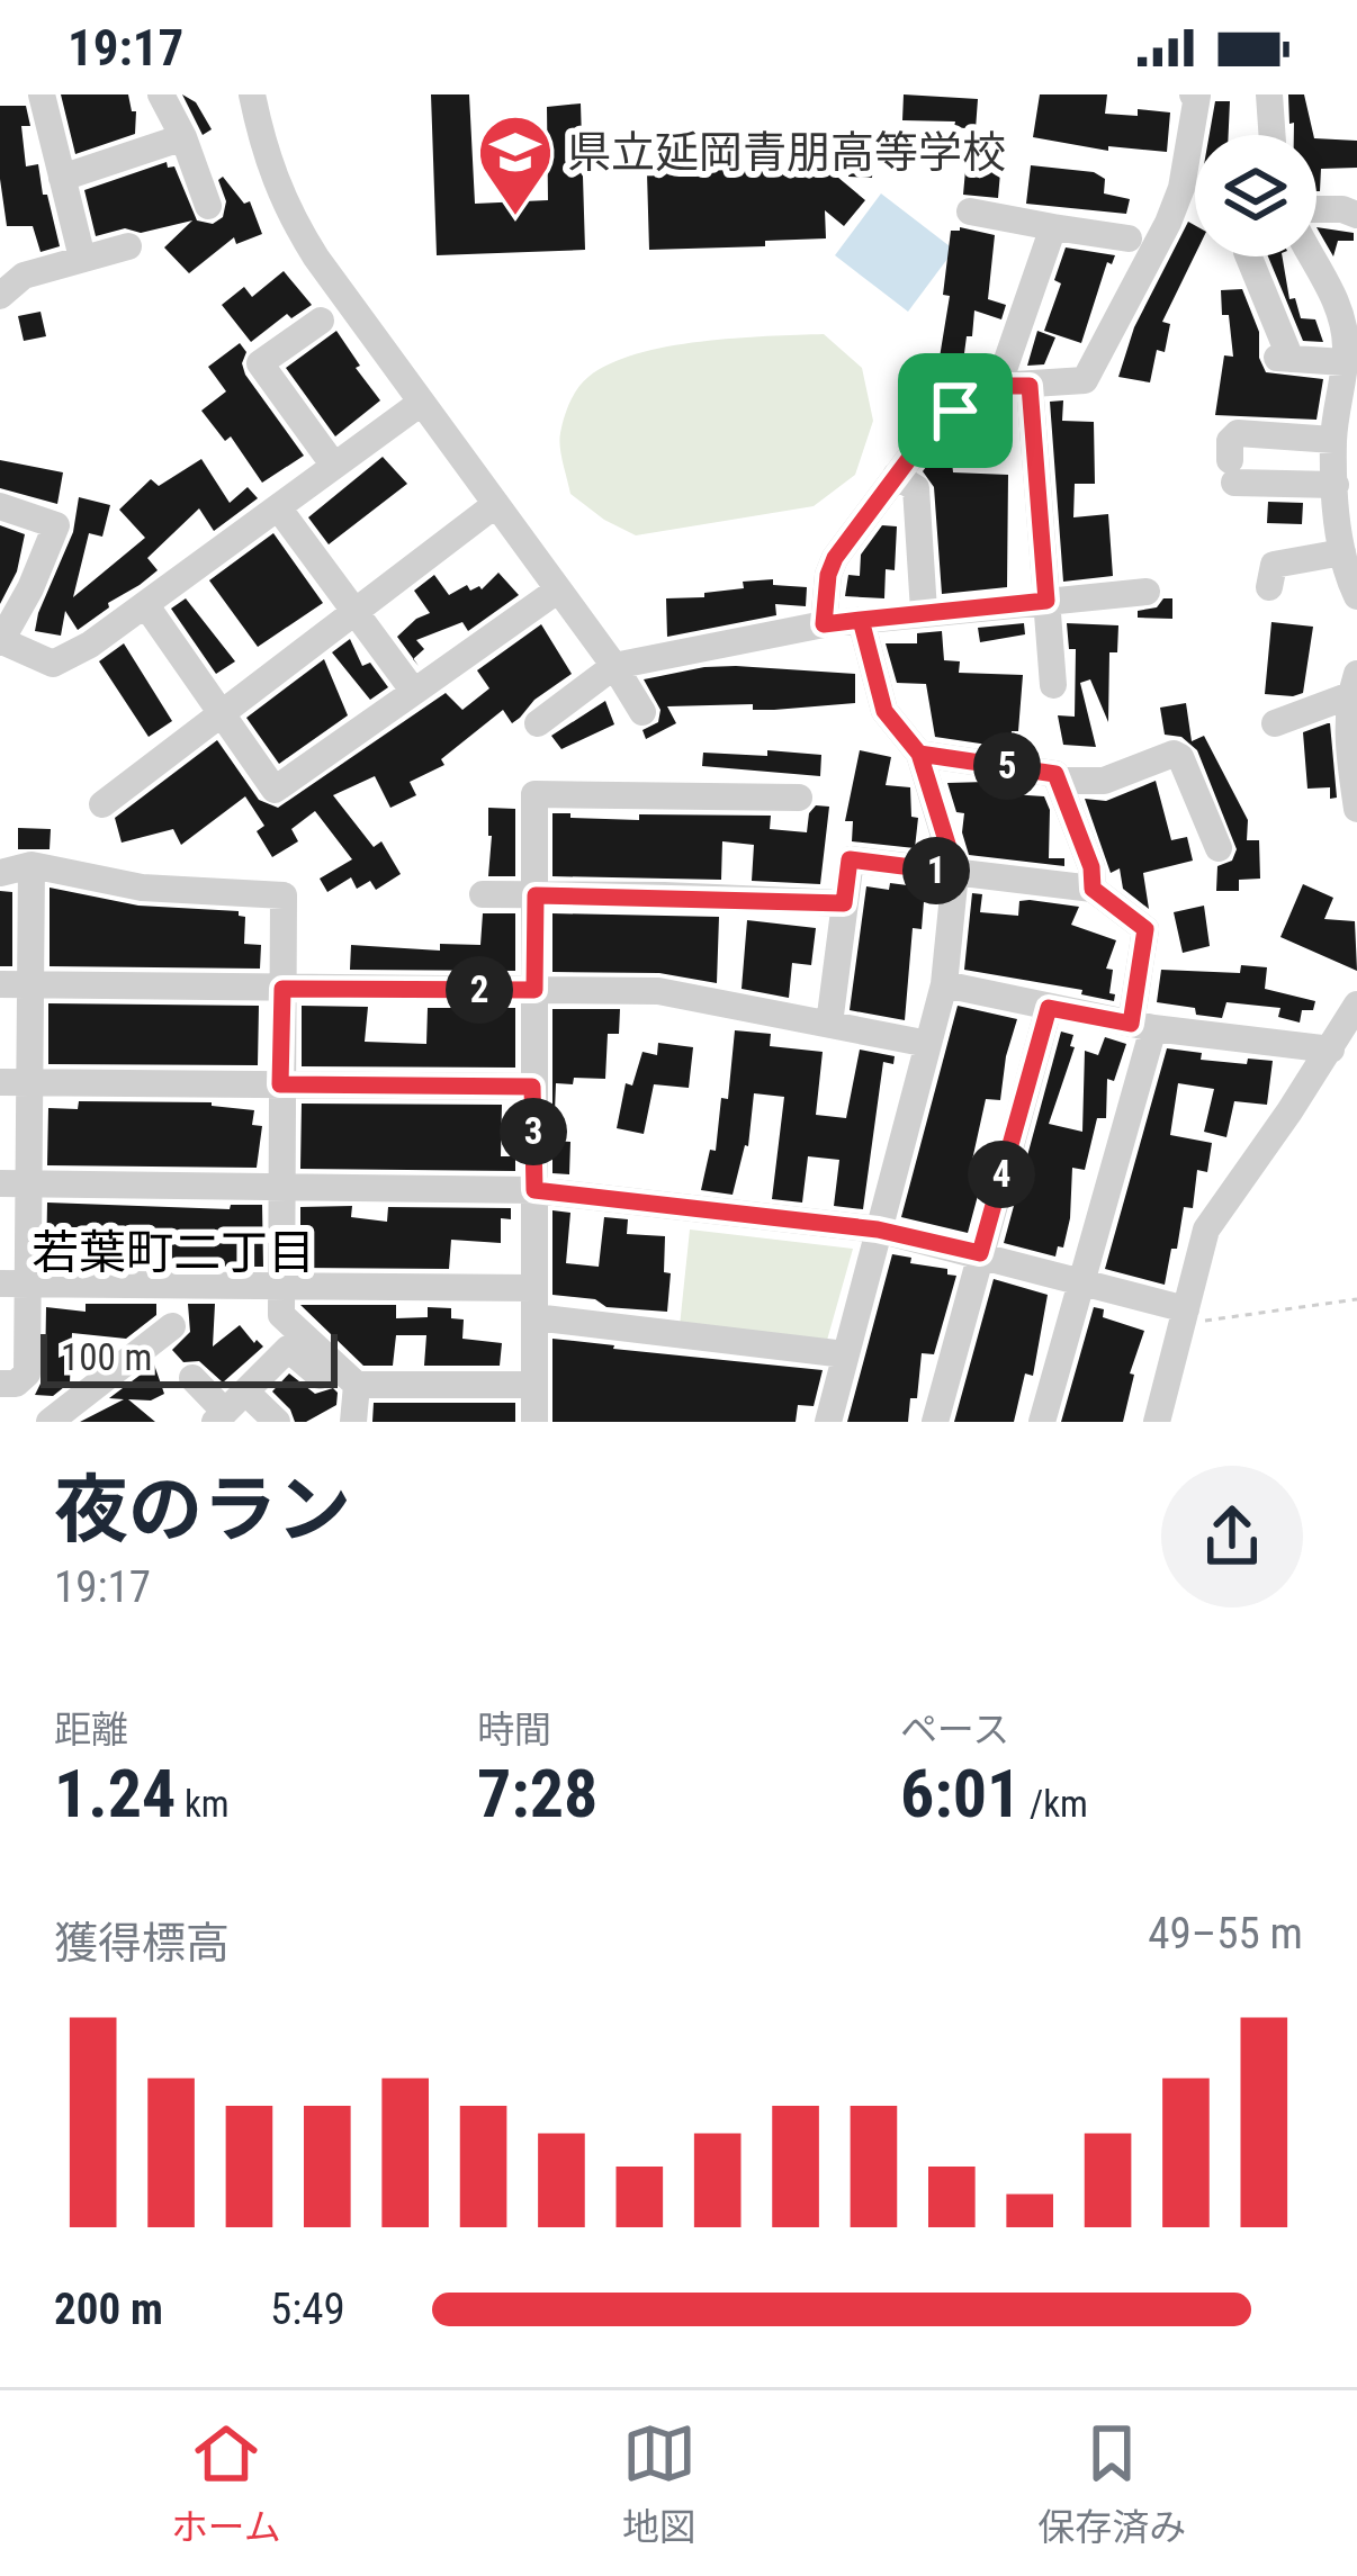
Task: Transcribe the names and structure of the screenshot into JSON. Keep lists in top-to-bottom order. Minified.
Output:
{"districts":["若葉町二丁目"],"places":{"school or university":["県立延岡青朋高等学校"]},"scale_bar":"100 m","page":{"status":"19:17","pins":["5","1","2","3","4"],"scale":"100 m","heading":["夜のラン","19:17"],"stats":[["距離","1.24 km"],["時間","7:28"],["ペース","6:01 /km"]],"chart":["獲得標高","49–55 m"],"list":[{"name":"200 m","note":"5:49"}],"tabs":["ホーム","地図","保存済み"]}}
